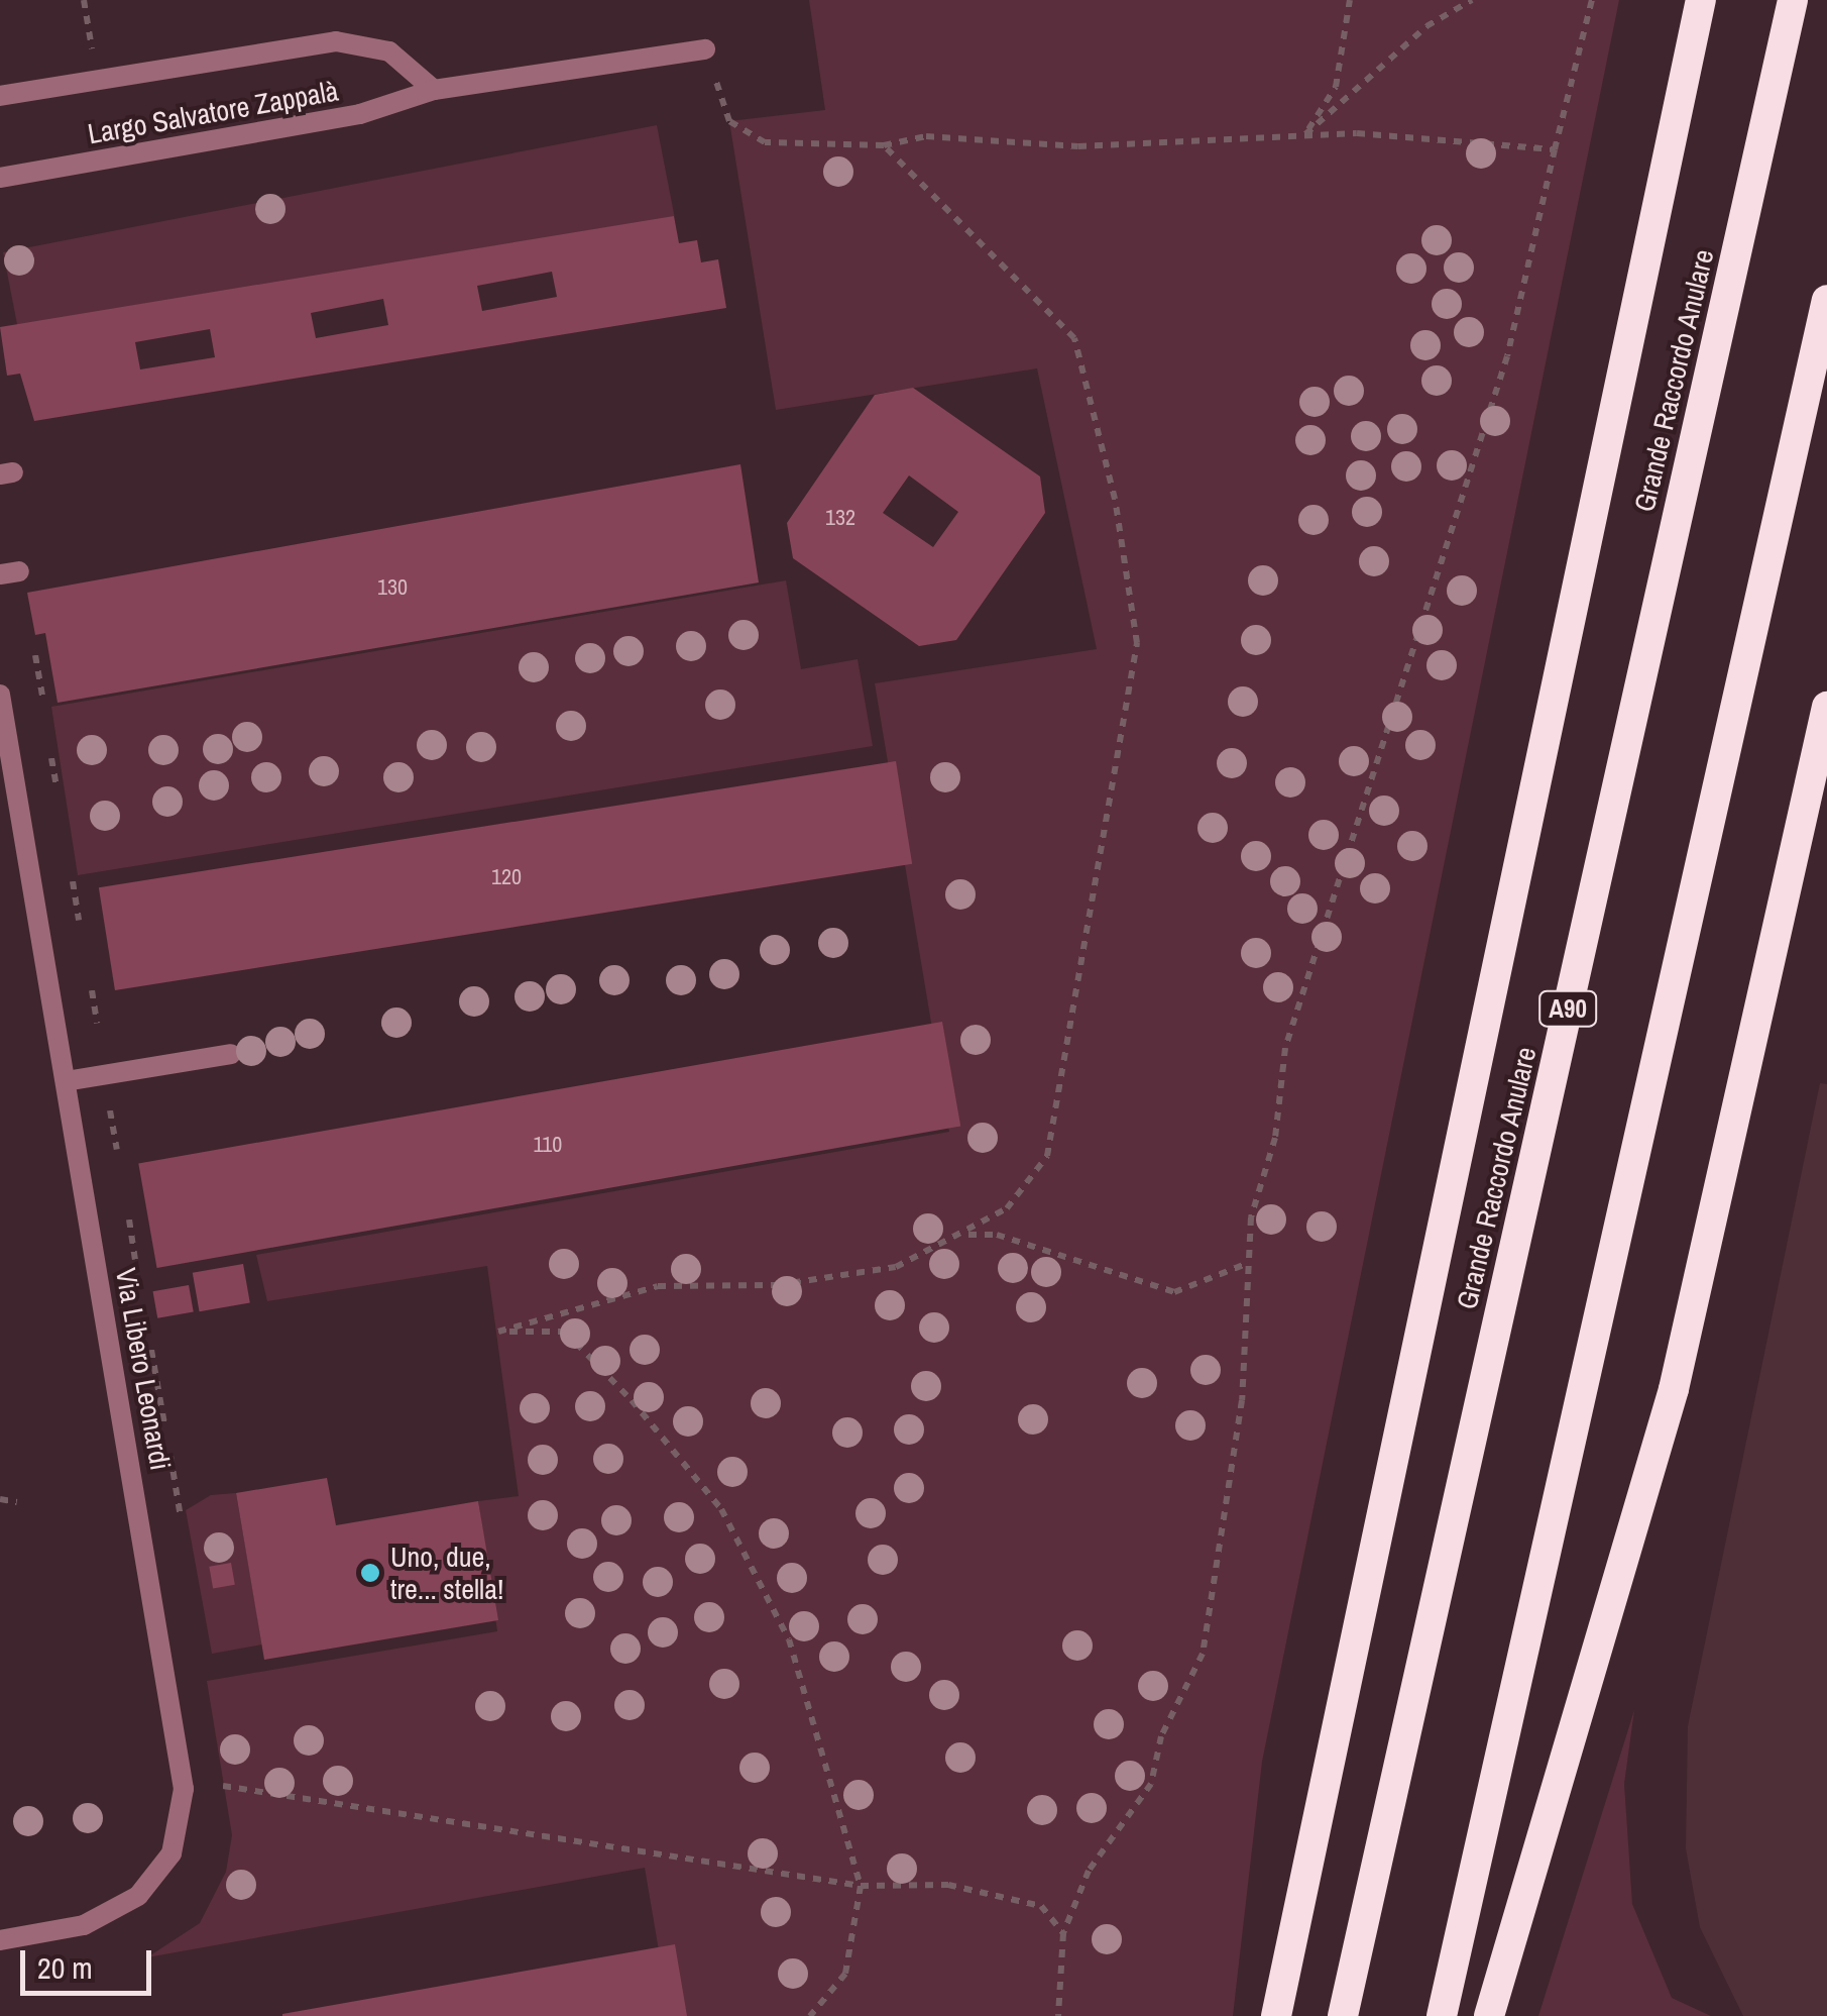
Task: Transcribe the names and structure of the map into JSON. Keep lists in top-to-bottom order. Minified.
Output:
{"streets":{"highway":["Grande Raccordo Anulare","A90"],"street":["Largo Salvatore Zappalà","Via Libero Leonardi"]},"places":["Uno, due, tre... stella!"],"house_numbers":["132","130","120","110"],"scale_bar":"20 m"}
